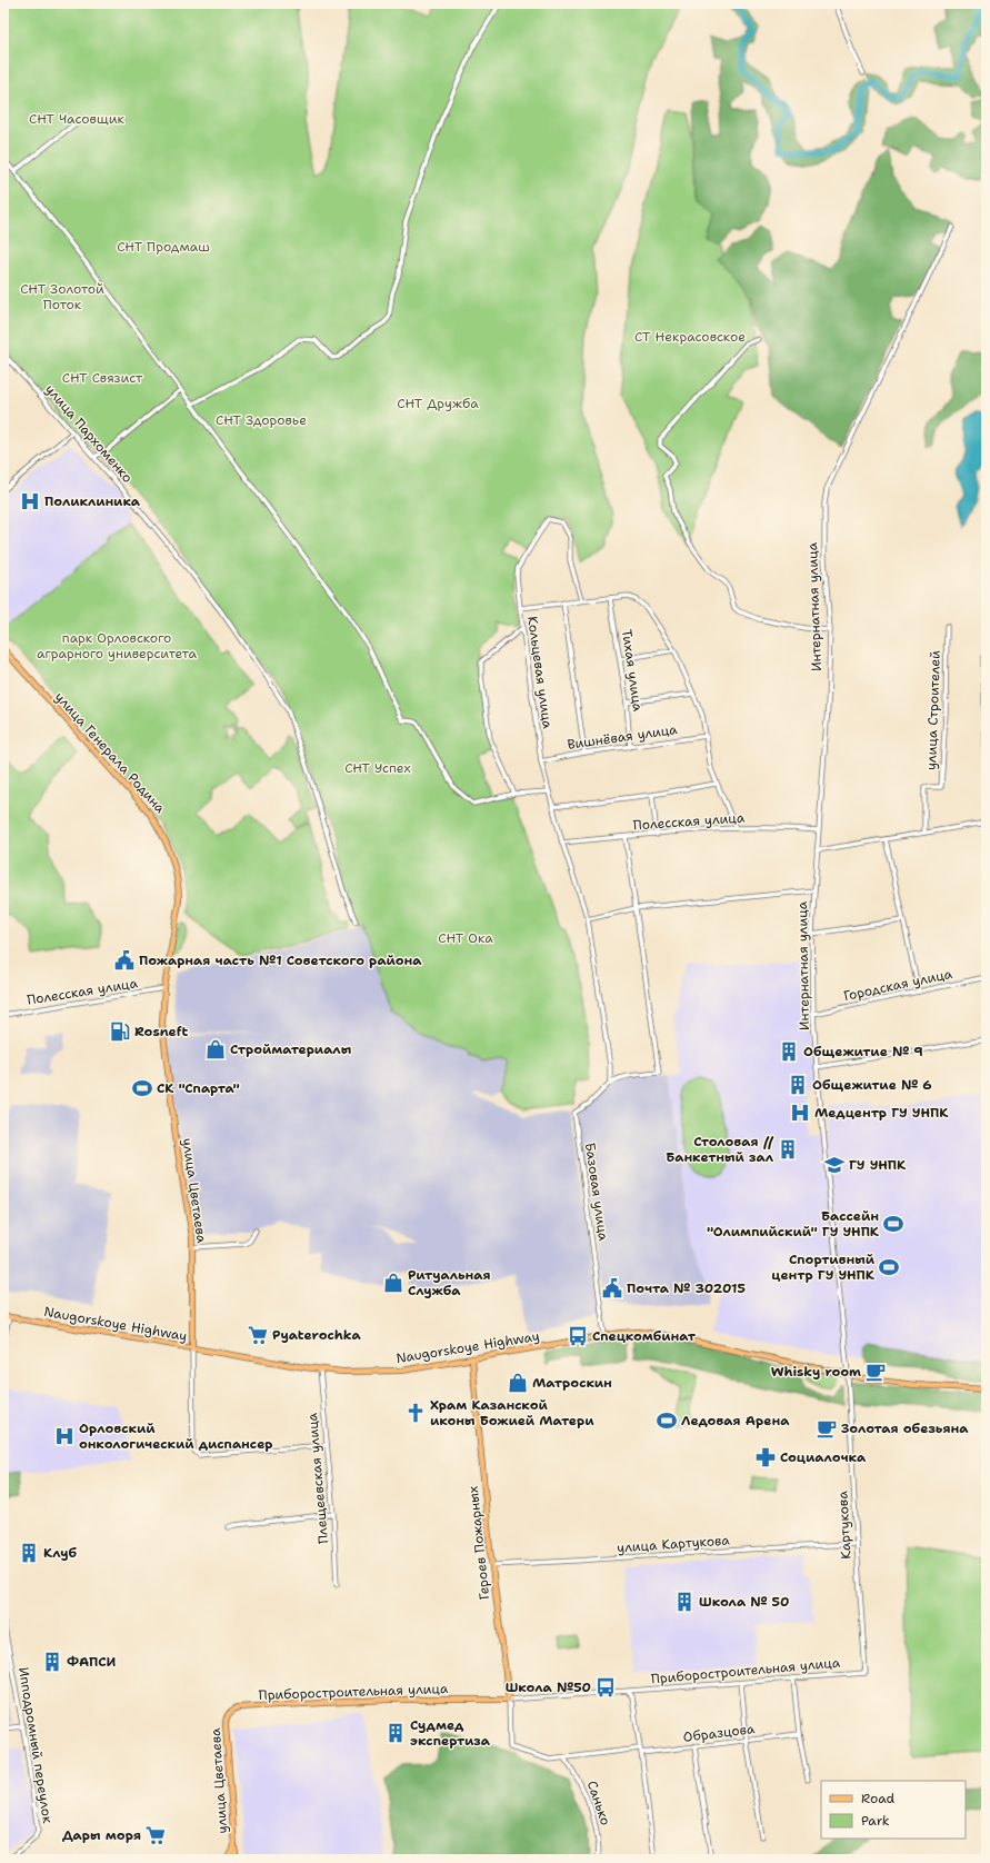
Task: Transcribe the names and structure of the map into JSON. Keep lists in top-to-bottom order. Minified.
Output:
{"streets":{"main road":["улица Генерала Родина","улица Цветаева","Naugorskoye Highway","Героев Пожарных","Приборостроительная улица"],"street":["улица Пархоменко","Интернатная улица","Тихая улица","Кольцевая улица","улица Строителей","Вишнёвая улица","Полесская улица","Городская улица","Базовая улица","Плещеевская улица","Картукова","улица Картукова","Образцова","Ипподромный переулок","Санько"]},"crossings":[["Интернатная улица","Полесская улица"],["Интернатная улица","Городская улица"],["Интернатная улица","Naugorskoye Highway"],["Интернатная улица","Картукова"],["Тихая улица","Кольцевая улица"],["Тихая улица","Вишнёвая улица"],["Кольцевая улица","Вишнёвая улица"],["Кольцевая улица","Полесская улица"],["Кольцевая улица","Базовая улица"],["улица Генерала Родина","Полесская улица"],["улица Генерала Родина","улица Цветаева"],["Полесская улица","улица Цветаева"],["улица Цветаева","Naugorskoye Highway"],["улица Цветаева","Плещеевская улица"],["улица Цветаева","Приборостроительная улица"],["Базовая улица","Naugorskoye Highway"],["Naugorskoye Highway","Плещеевская улица"],["Naugorskoye Highway","Картукова"],["Naugorskoye Highway","Героев Пожарных"],["Картукова","улица Картукова"],["Картукова","Приборостроительная улица"],["Героев Пожарных","улица Картукова"],["Героев Пожарных","Приборостроительная улица"]],"parks":["СНТ Часовщик","СНТ Продмаш","СНТ Золотой Поток","СТ Некрасовское","СНТ Связист","СНТ Дружба","СНТ Здоровье","парк Орловского аграрного университета","СНТ Успех","СНТ Ока"],"places":{"hospital":["Поликлиника","Медцентр ГУ УНПК","Орловский онкологический диспансер"],"public building":["Пожарная часть №1 Советского района","Почта № 302015"],"fuel station":["Rosneft"],"shop":["Стройматериалы","Ритуальная Служба","Матроскин"],"building":["Общежитие № 9","Общежитие № 6","Столовая // Банкетный зал","Клуб","Школа № 50","ФАПСИ","Судмед экспертиза"],"sports":["СК \"Спарта\"","Бассейн \"Олимпийский\" ГУ УНПК","Спортивный центр ГУ УНПК","Ледовая Арена"],"school or university":["ГУ УНПК"],"supermarket":["Pyaterochka","Дары моря"],"bus stop":["Спецкомбинат","Школа №50"],"cafe":["Whisky room","Золотая обезьяна"],"church":["Храм Казанской иконы Божией Матери"],"pharmacy":["Социалочка"]},"legend":["Road","Park"]}
